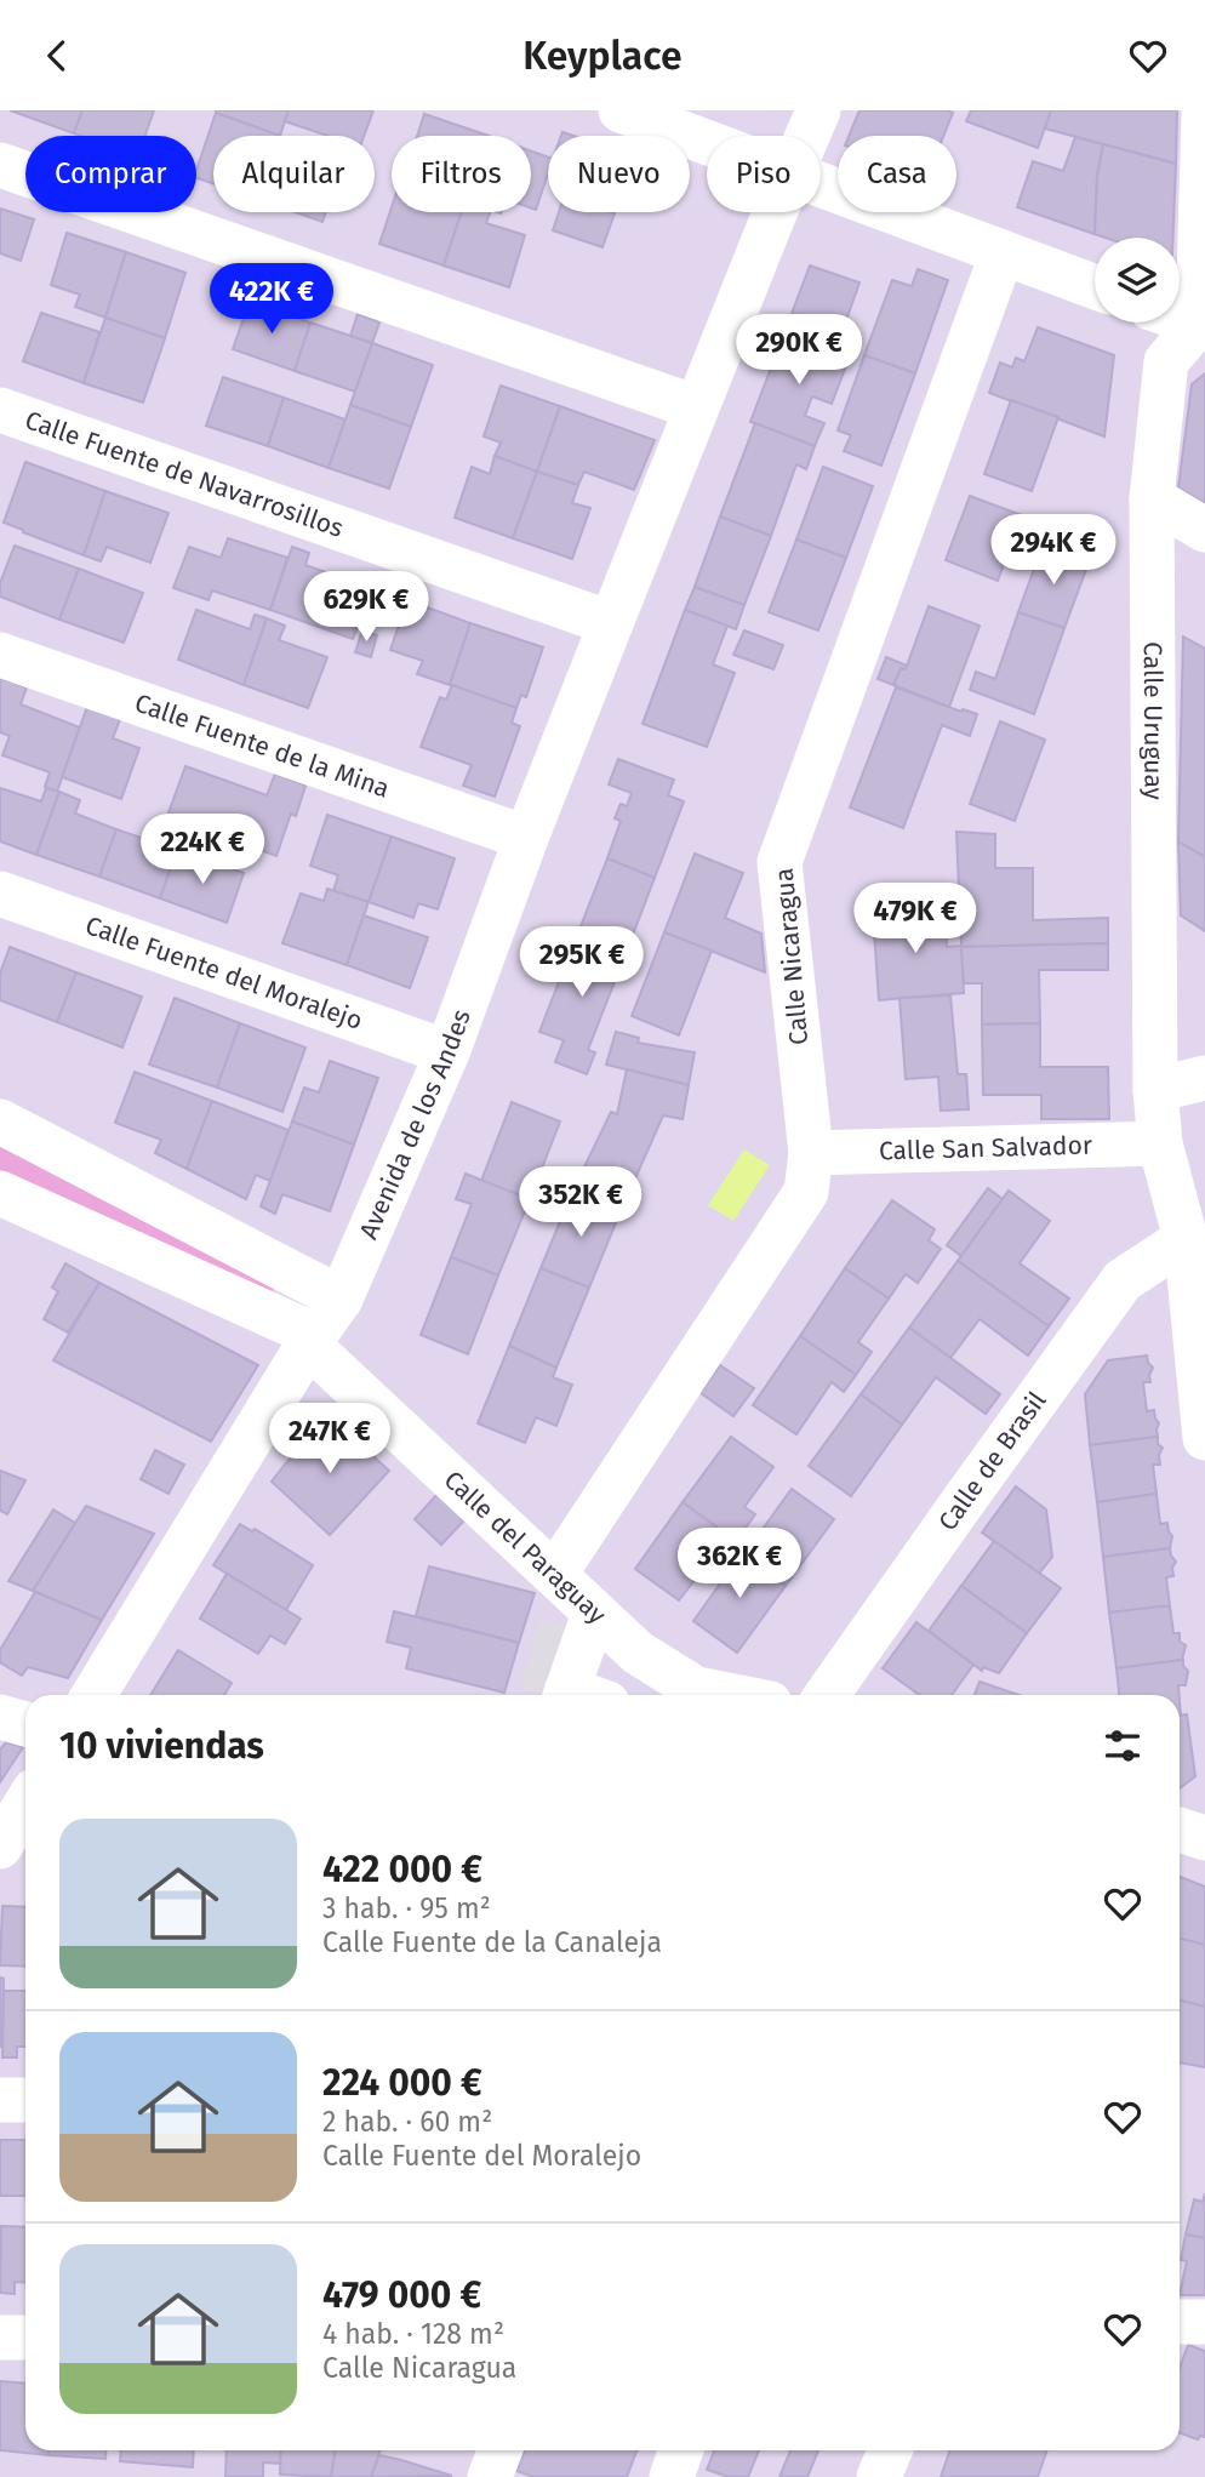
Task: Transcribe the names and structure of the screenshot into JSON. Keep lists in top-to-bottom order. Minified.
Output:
{"streets":{"street":["Calle Fuente de Navarrosillos","Calle Uruguay","Calle Fuente de la Mina","Calle Nicaragua","Calle Fuente del Moralejo","Avenida de los Andes","Calle San Salvador","Calle de Brasil","Calle del Paraguay"]},"crossings":[["Calle Fuente de Navarrosillos","Avenida de los Andes"],["Calle Uruguay","Calle San Salvador"],["Calle Uruguay","Calle de Brasil"],["Calle Fuente de la Mina","Avenida de los Andes"],["Calle Nicaragua","Calle San Salvador"],["Calle Nicaragua","Calle del Paraguay"],["Calle Fuente del Moralejo","Avenida de los Andes"],["Avenida de los Andes","Calle del Paraguay"]],"page":{"header":"Keyplace","chip":["Comprar","Alquilar","Filtros","Nuevo","Piso","Casa"],"price":["422K €","290K €","294K €","629K €","224K €","479K €","295K €","352K €","247K €","362K €"],"heading":"10 viviendas","list":[{"name":"422 000 €","note":"3 hab. · 95 m² · Calle Fuente de la Canaleja"},{"name":"224 000 €","note":"2 hab. · 60 m² · Calle Fuente del Moralejo"},{"name":"479 000 €","note":"4 hab. · 128 m² · Calle Nicaragua"}]}}
